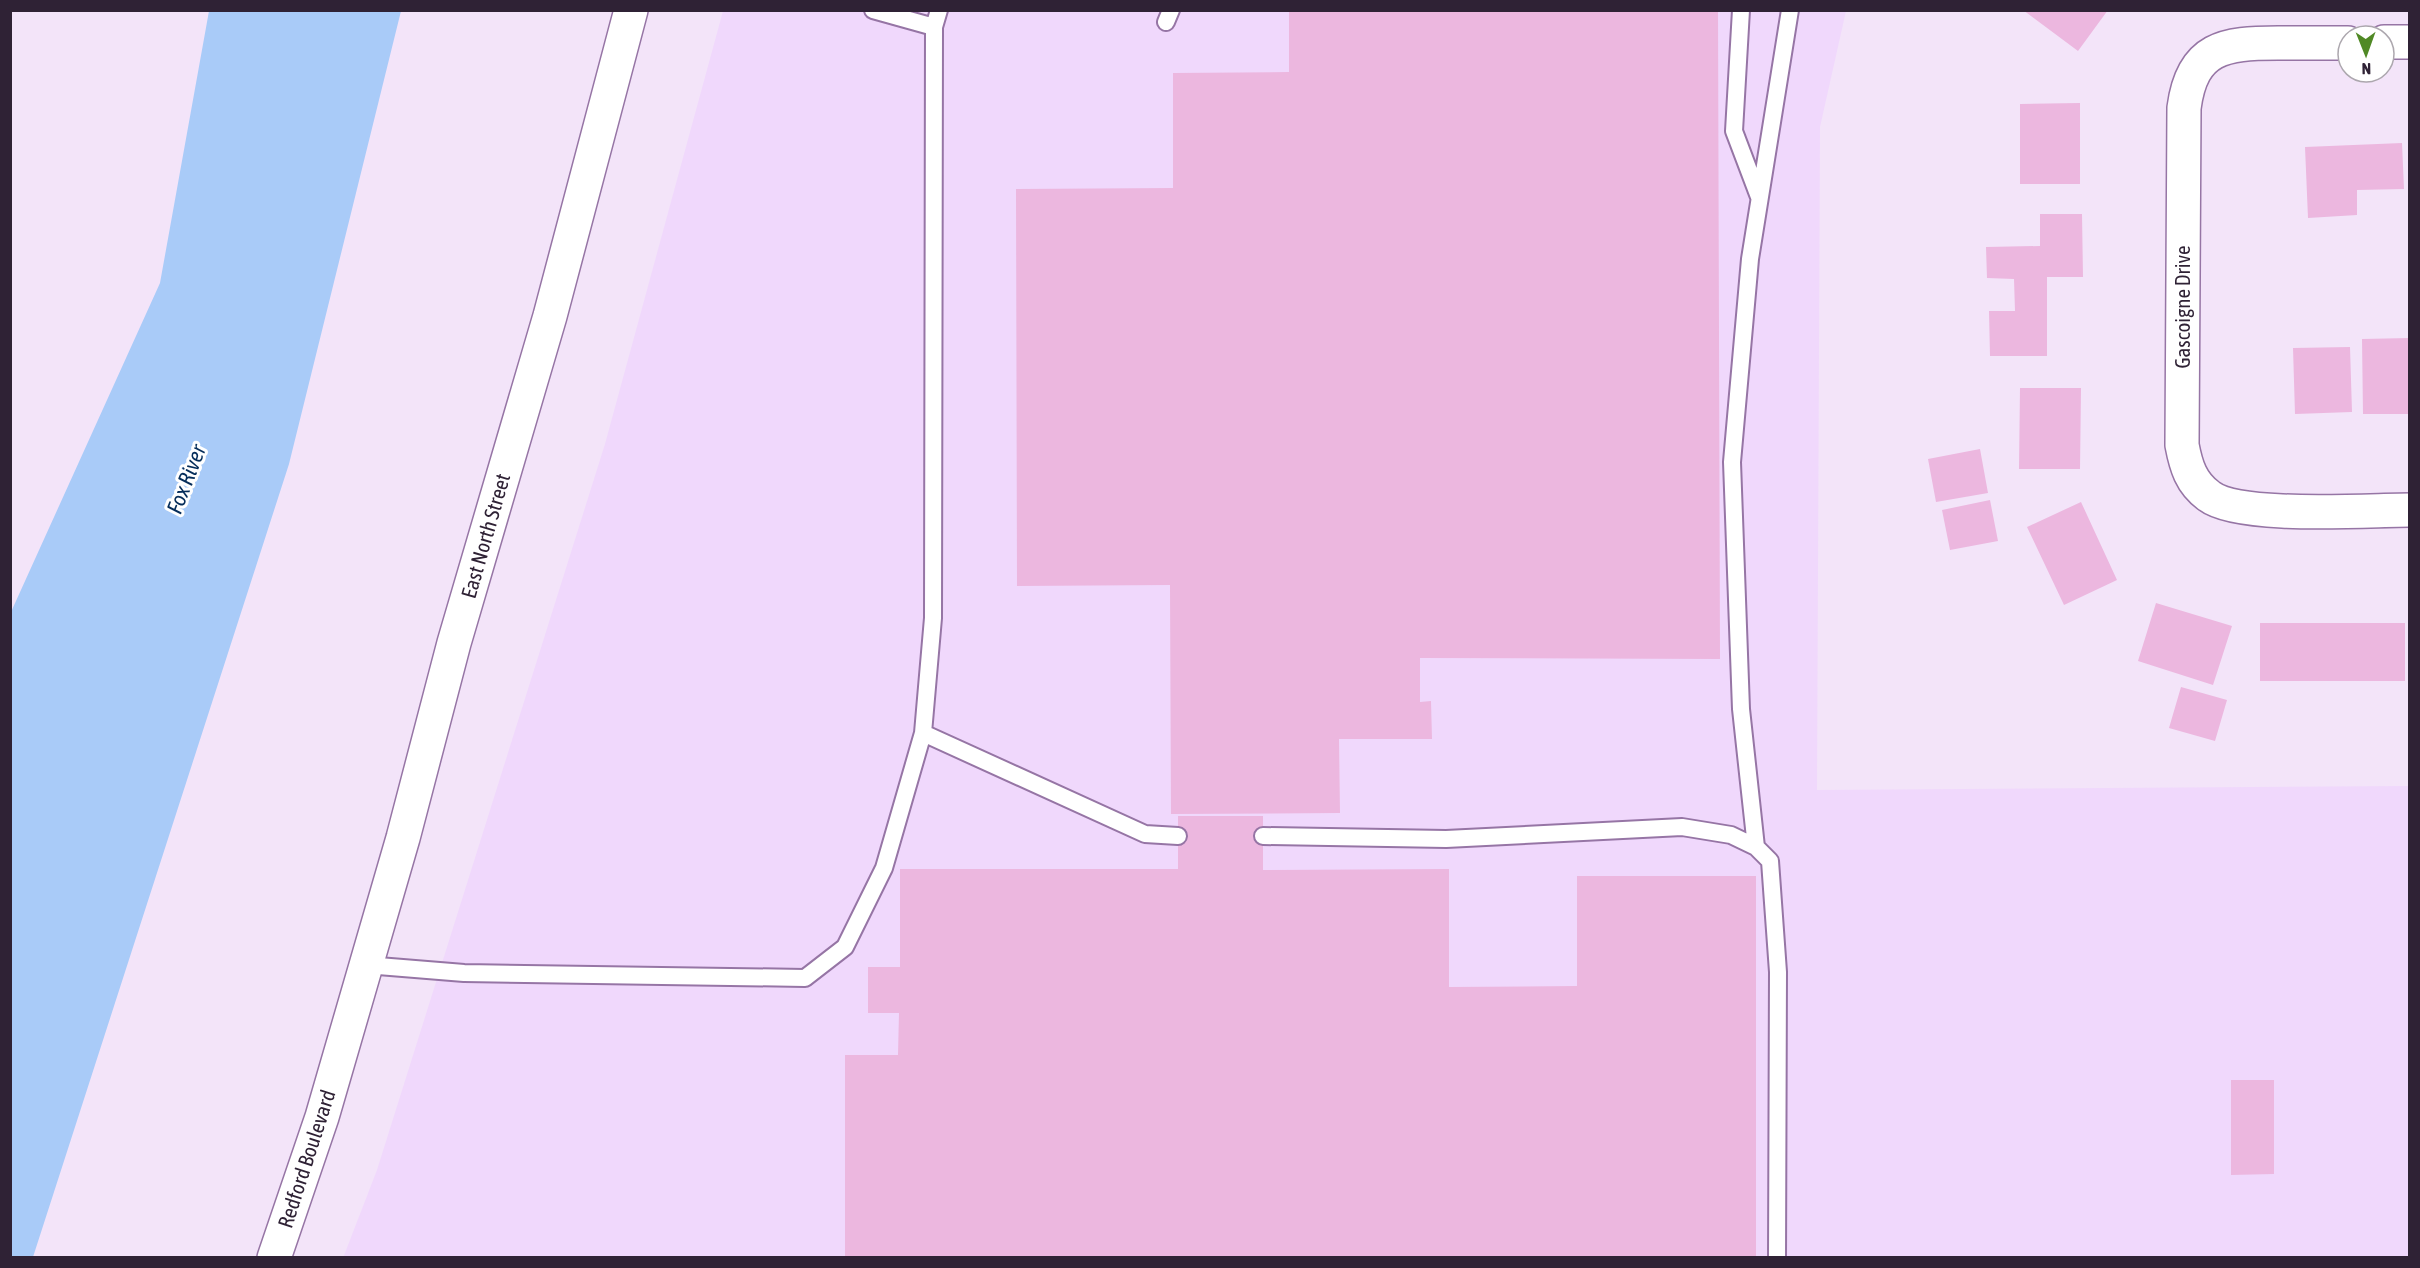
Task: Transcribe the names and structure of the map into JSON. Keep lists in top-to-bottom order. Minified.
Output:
{"streets":{"main road":["Gascoigne Drive","East North Street","Redford Boulevard"]},"crossings":[["East North Street","Redford Boulevard"]],"water":["Fox River"],"north":"bottom"}
